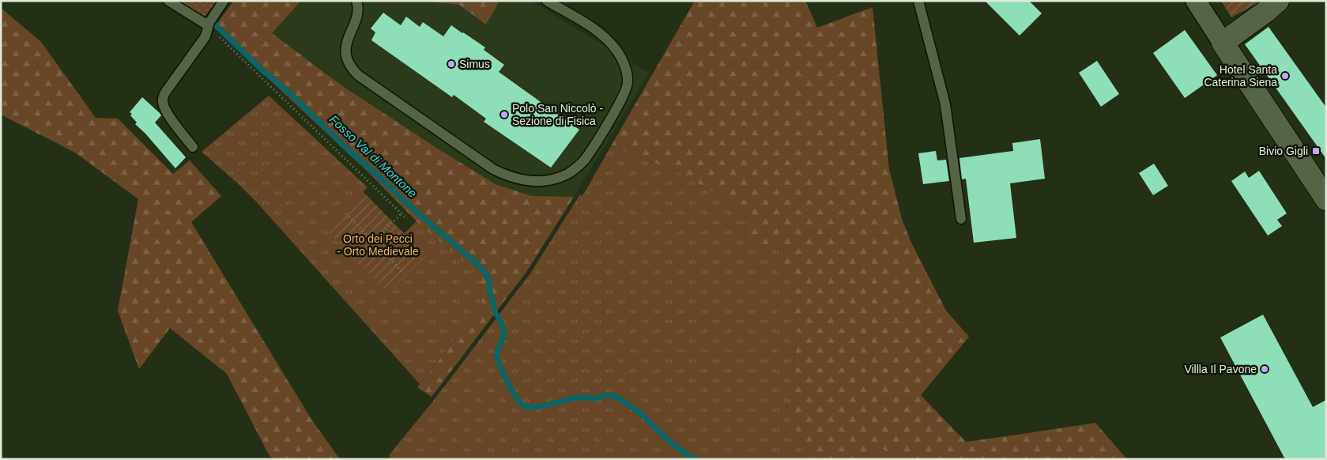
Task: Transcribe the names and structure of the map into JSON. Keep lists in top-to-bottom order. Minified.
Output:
{"water":["Fosso Val di Montone"],"parks":["Orto dei Pecci - Orto Medievale"],"places":{"other":["Simus","Hotel Santa Caterina Siena","Polo San Niccolò - Sezione di Fisica","Villla Il Pavone"],"transit":["Bivio Gigli"]}}
